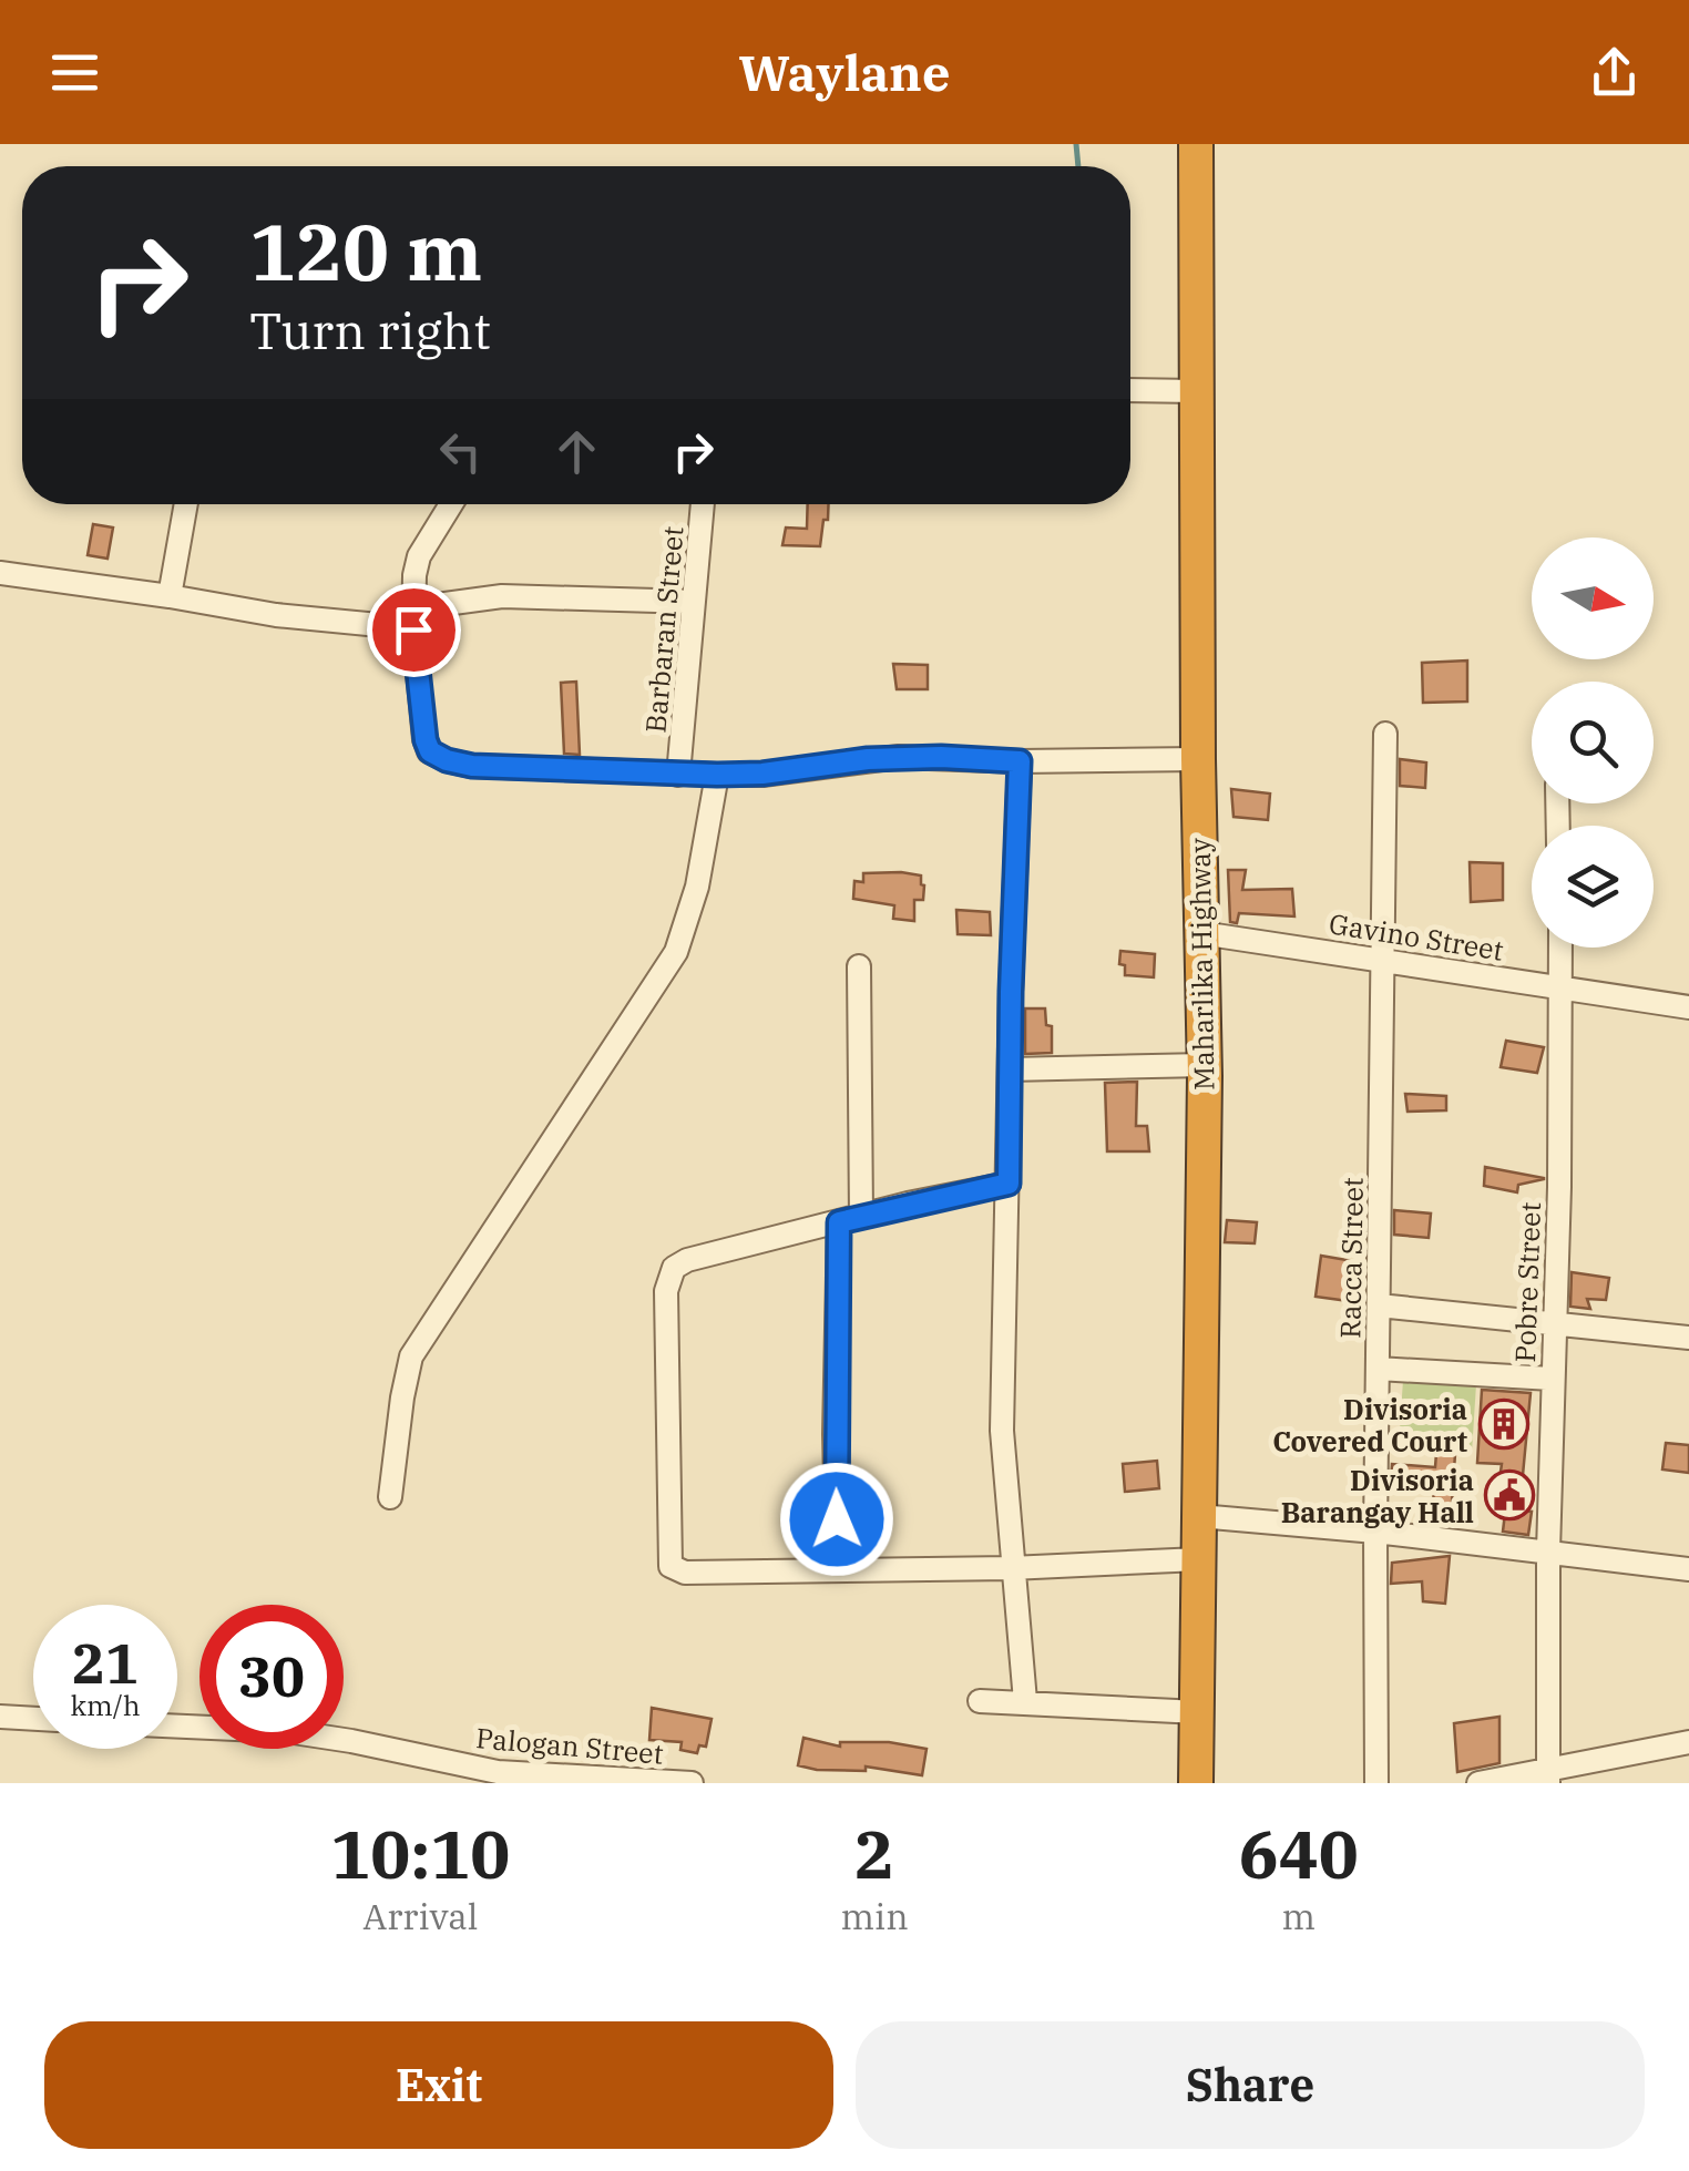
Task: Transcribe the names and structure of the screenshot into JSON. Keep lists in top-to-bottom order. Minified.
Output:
{"streets":{"highway":["Maharlika Highway"],"street":["Barbaran Street","Gavino Street","Racca Street","Pobre Street","Palogan Street"]},"crossings":[["Gavino Street","Maharlika Highway"],["Gavino Street","Racca Street"],["Gavino Street","Pobre Street"]],"places":{"building":["Divisoria Covered Court"],"public building":["Divisoria Barangay Hall"]},"north":"right","page":{"header":"Waylane","turn":["120 m","Turn right"],"speed":"21 km/h","limit":"30","eta":["10:10","Arrival","2","min","640","m"],"buttons":["Exit","Share"]}}
